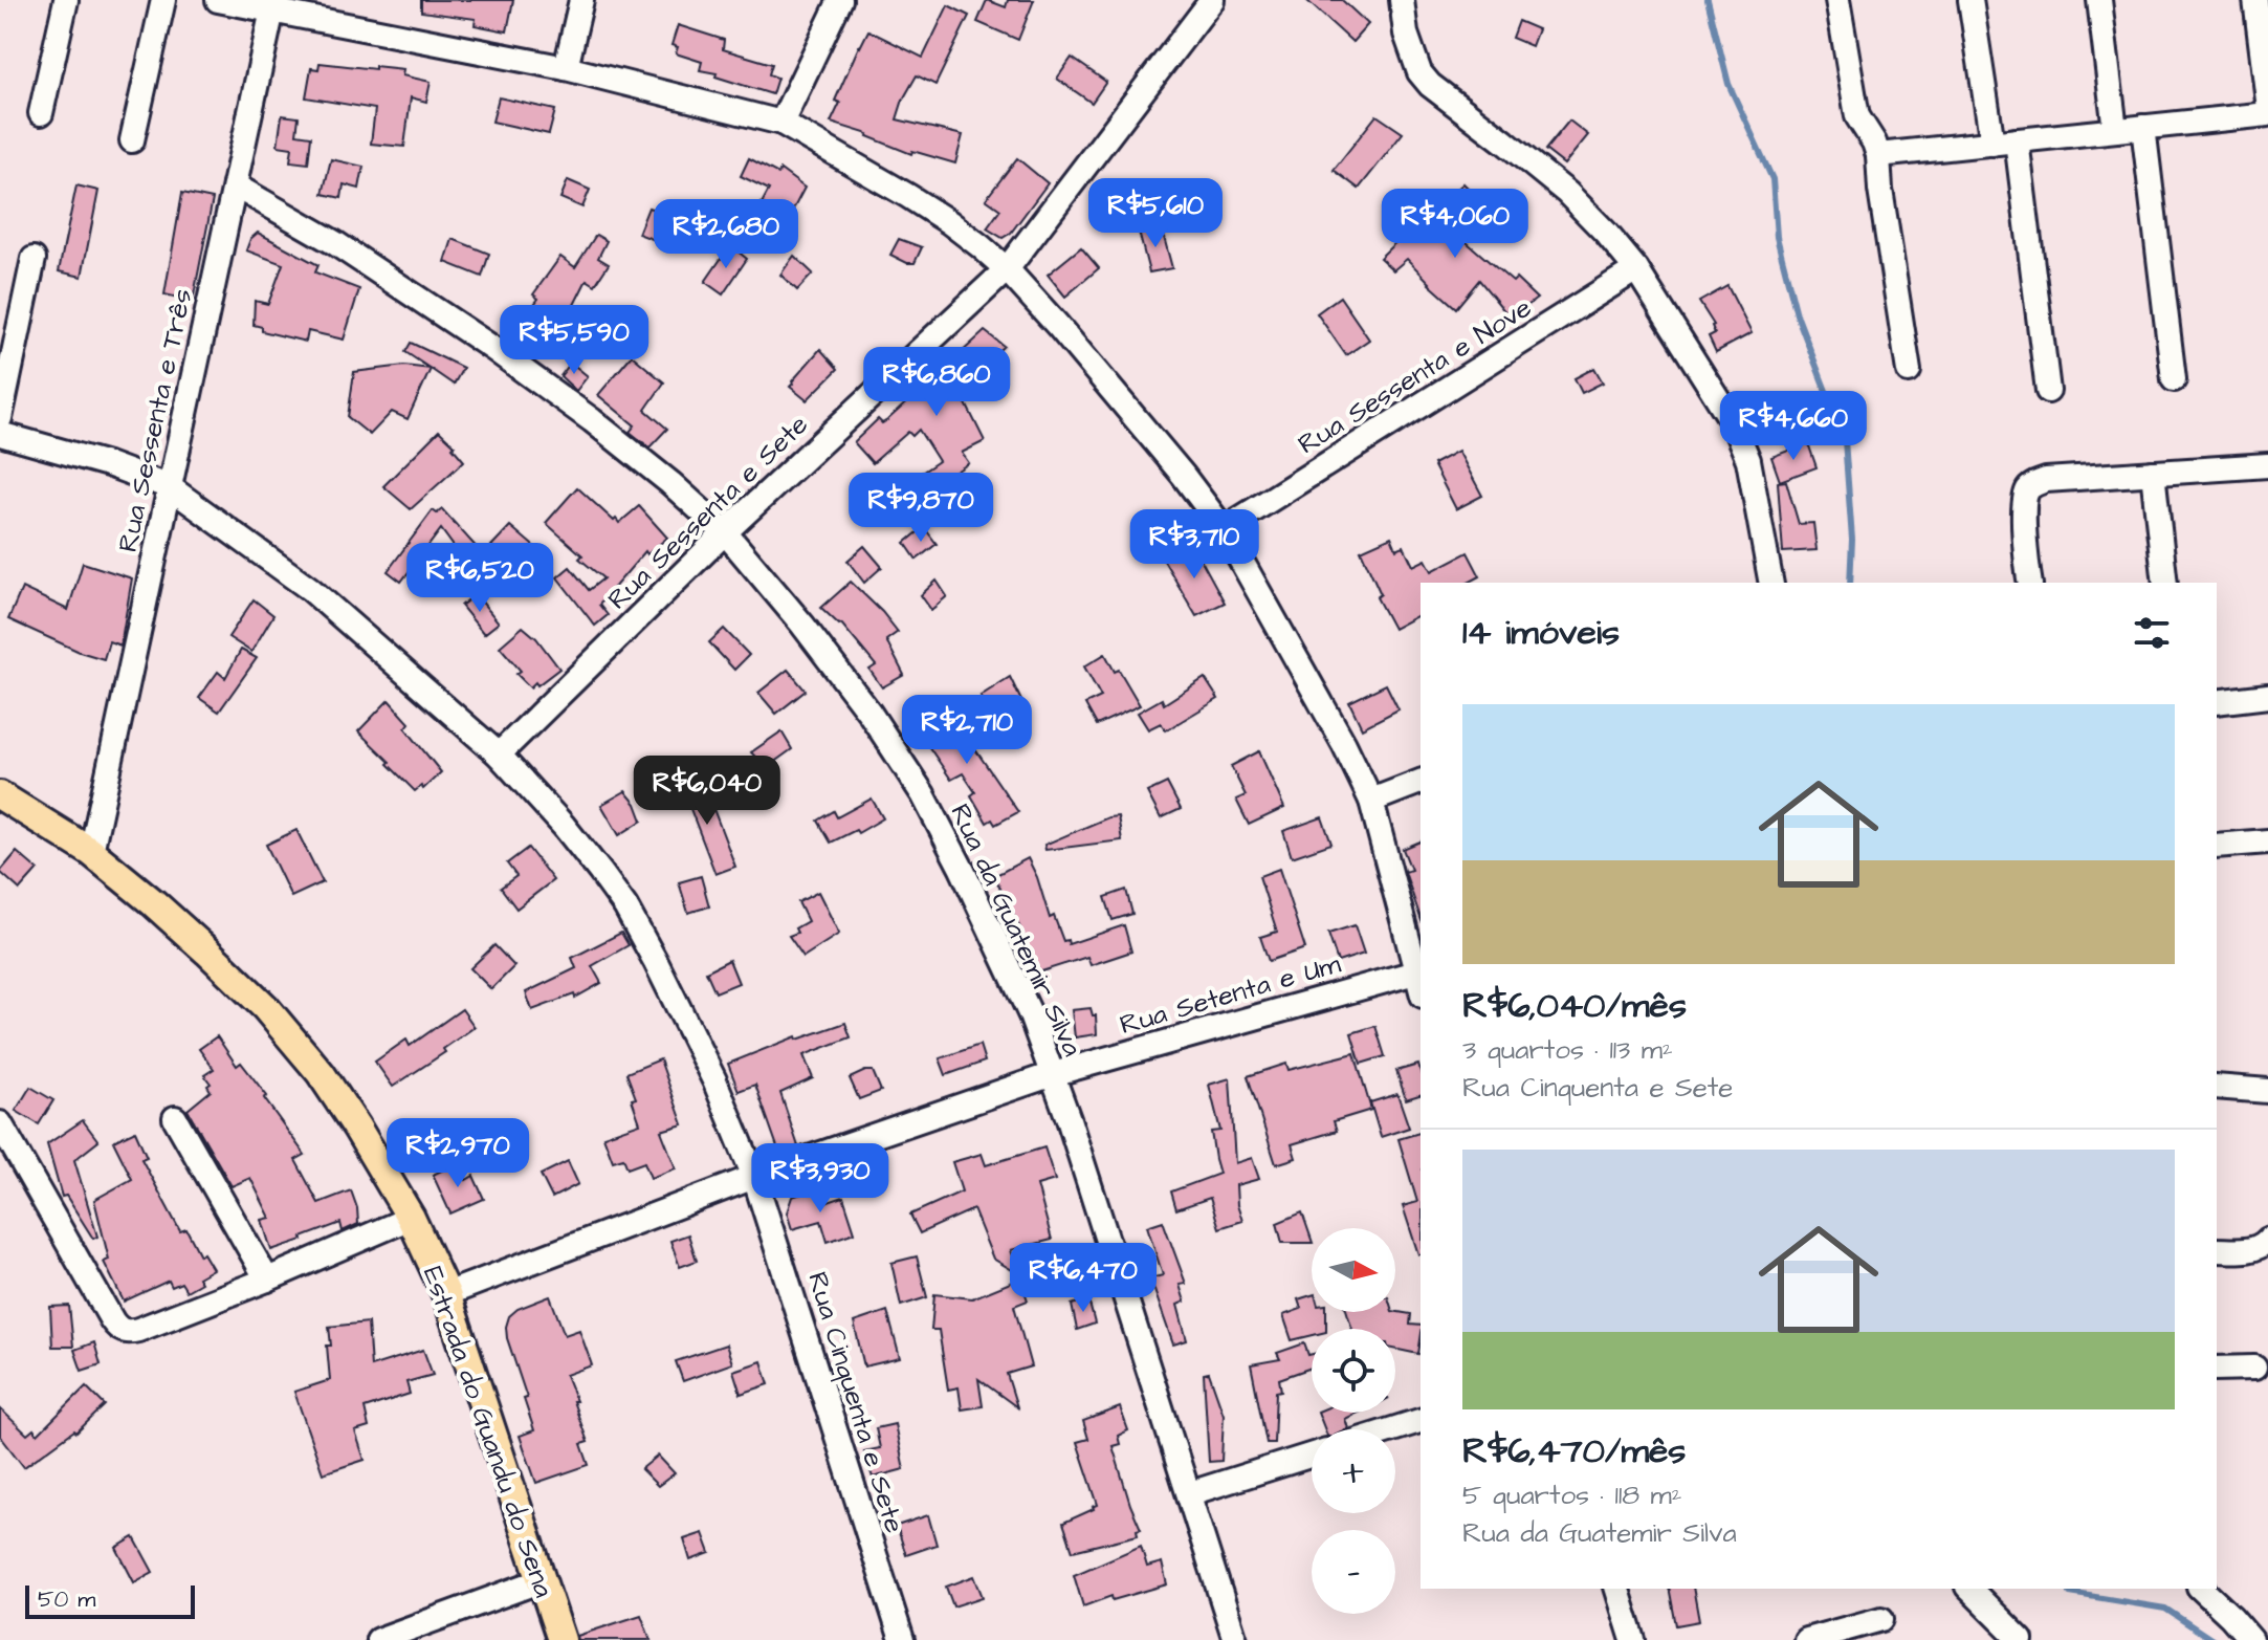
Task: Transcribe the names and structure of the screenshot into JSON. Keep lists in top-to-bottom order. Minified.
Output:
{"streets":{"main road":["Estrada do Guandu do Sena"],"street":["Rua Sessenta e Nove","Rua Sessenta e Três","Rua Sessenta e Sete","Rua da Guatemir Silva","Rua Setenta e Um","Rua Cinquenta e Sete"]},"crossings":[["Rua Sessenta e Três","Rua da Guatemir Silva"],["Rua Sessenta e Três","Rua Cinquenta e Sete"],["Rua Sessenta e Três","Estrada do Guandu do Sena"],["Rua Sessenta e Sete","Rua da Guatemir Silva"],["Rua Sessenta e Sete","Rua Cinquenta e Sete"],["Rua da Guatemir Silva","Rua Setenta e Um"],["Rua Setenta e Um","Rua Cinquenta e Sete"],["Rua Setenta e Um","Estrada do Guandu do Sena"]],"scale_bar":"50 m","north":"right","page":{"price":["R$5,610","R$4,060","R$2,680","R$5,590","R$6,860","R$4,660","R$9,870","R$3,710","R$6,520","R$2,710","R$6,040","R$2,970","R$3,930","R$6,470"],"heading":"14 imóveis","list":[{"name":"R$6,040/mês","note":"3 quartos · 113 m² · Rua Cinquenta e Sete"},{"name":"R$6,470/mês","note":"5 quartos · 118 m² · Rua da Guatemir Silva"}],"map_buttons":["+","−"],"scale":"50 m"}}
